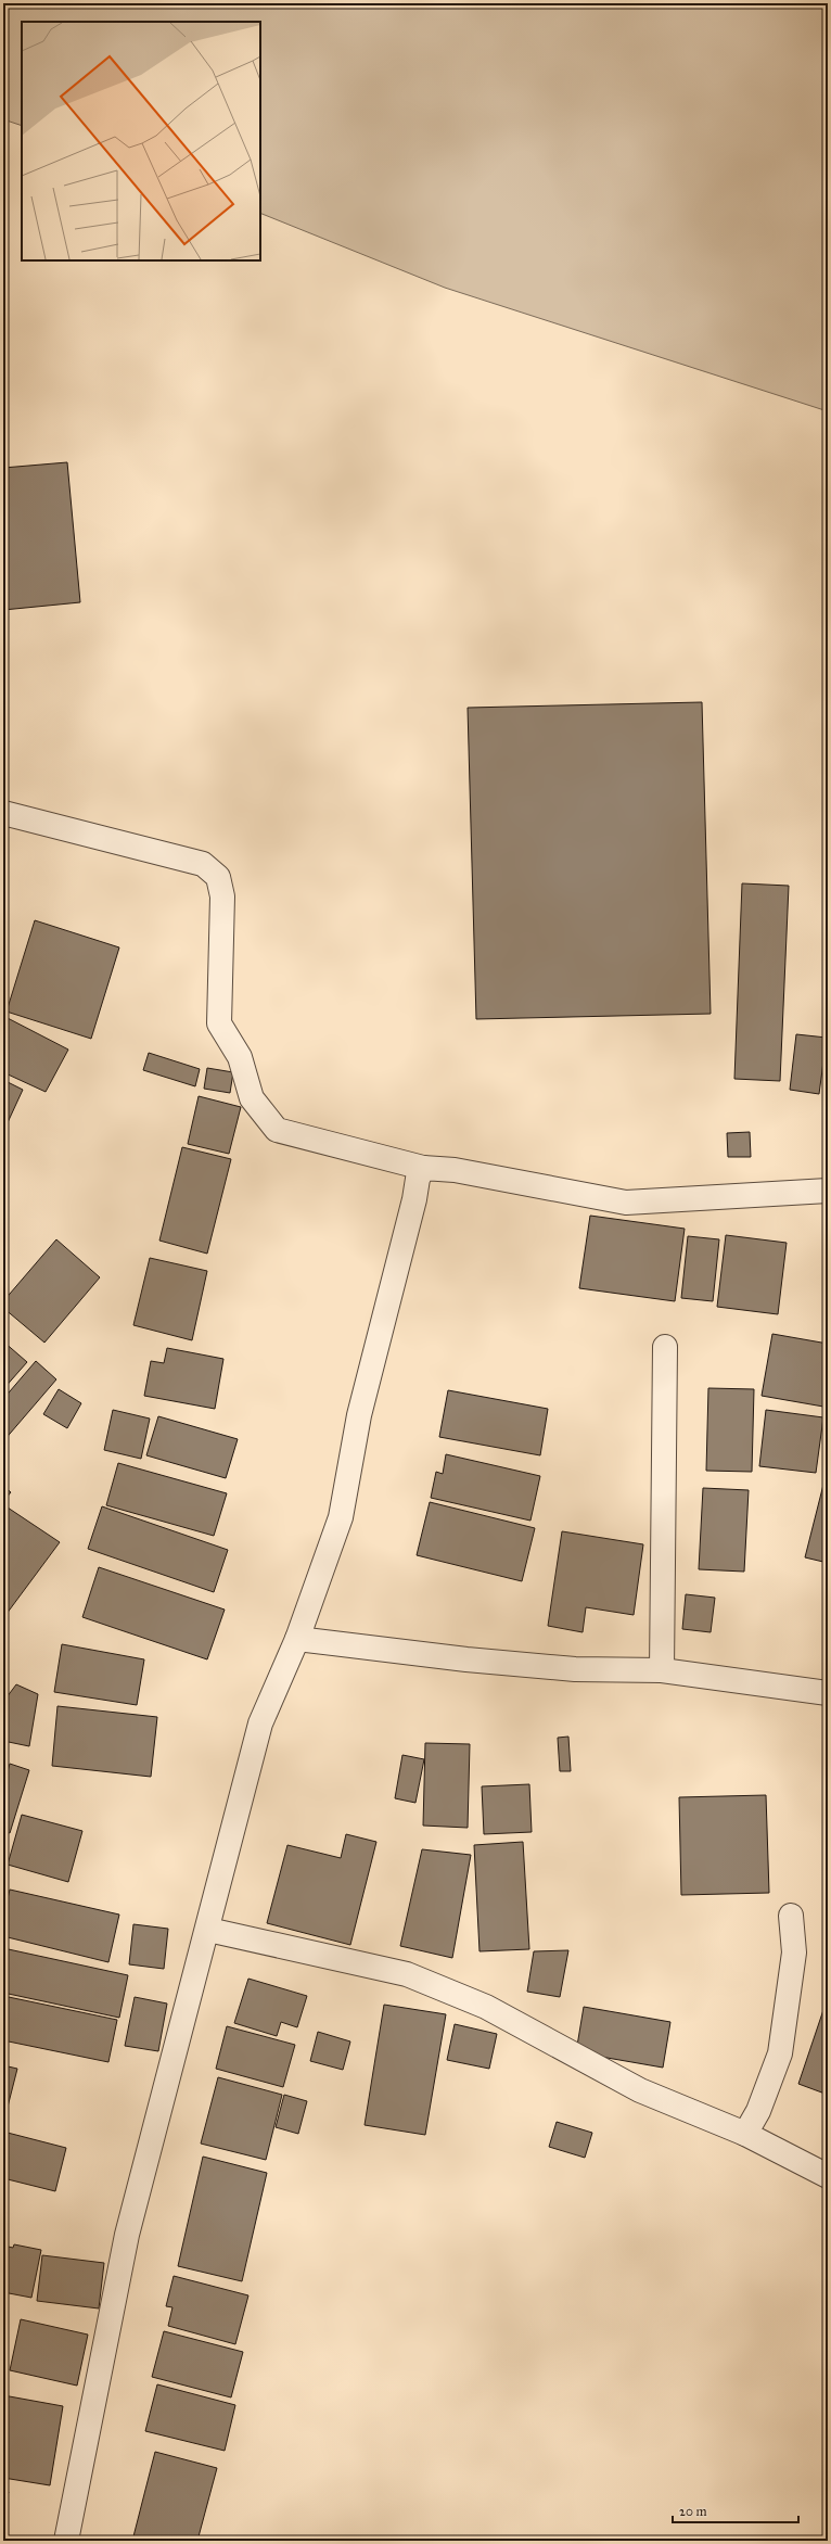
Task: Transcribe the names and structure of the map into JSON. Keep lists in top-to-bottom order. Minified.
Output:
{"scale_bar":"20 m"}
